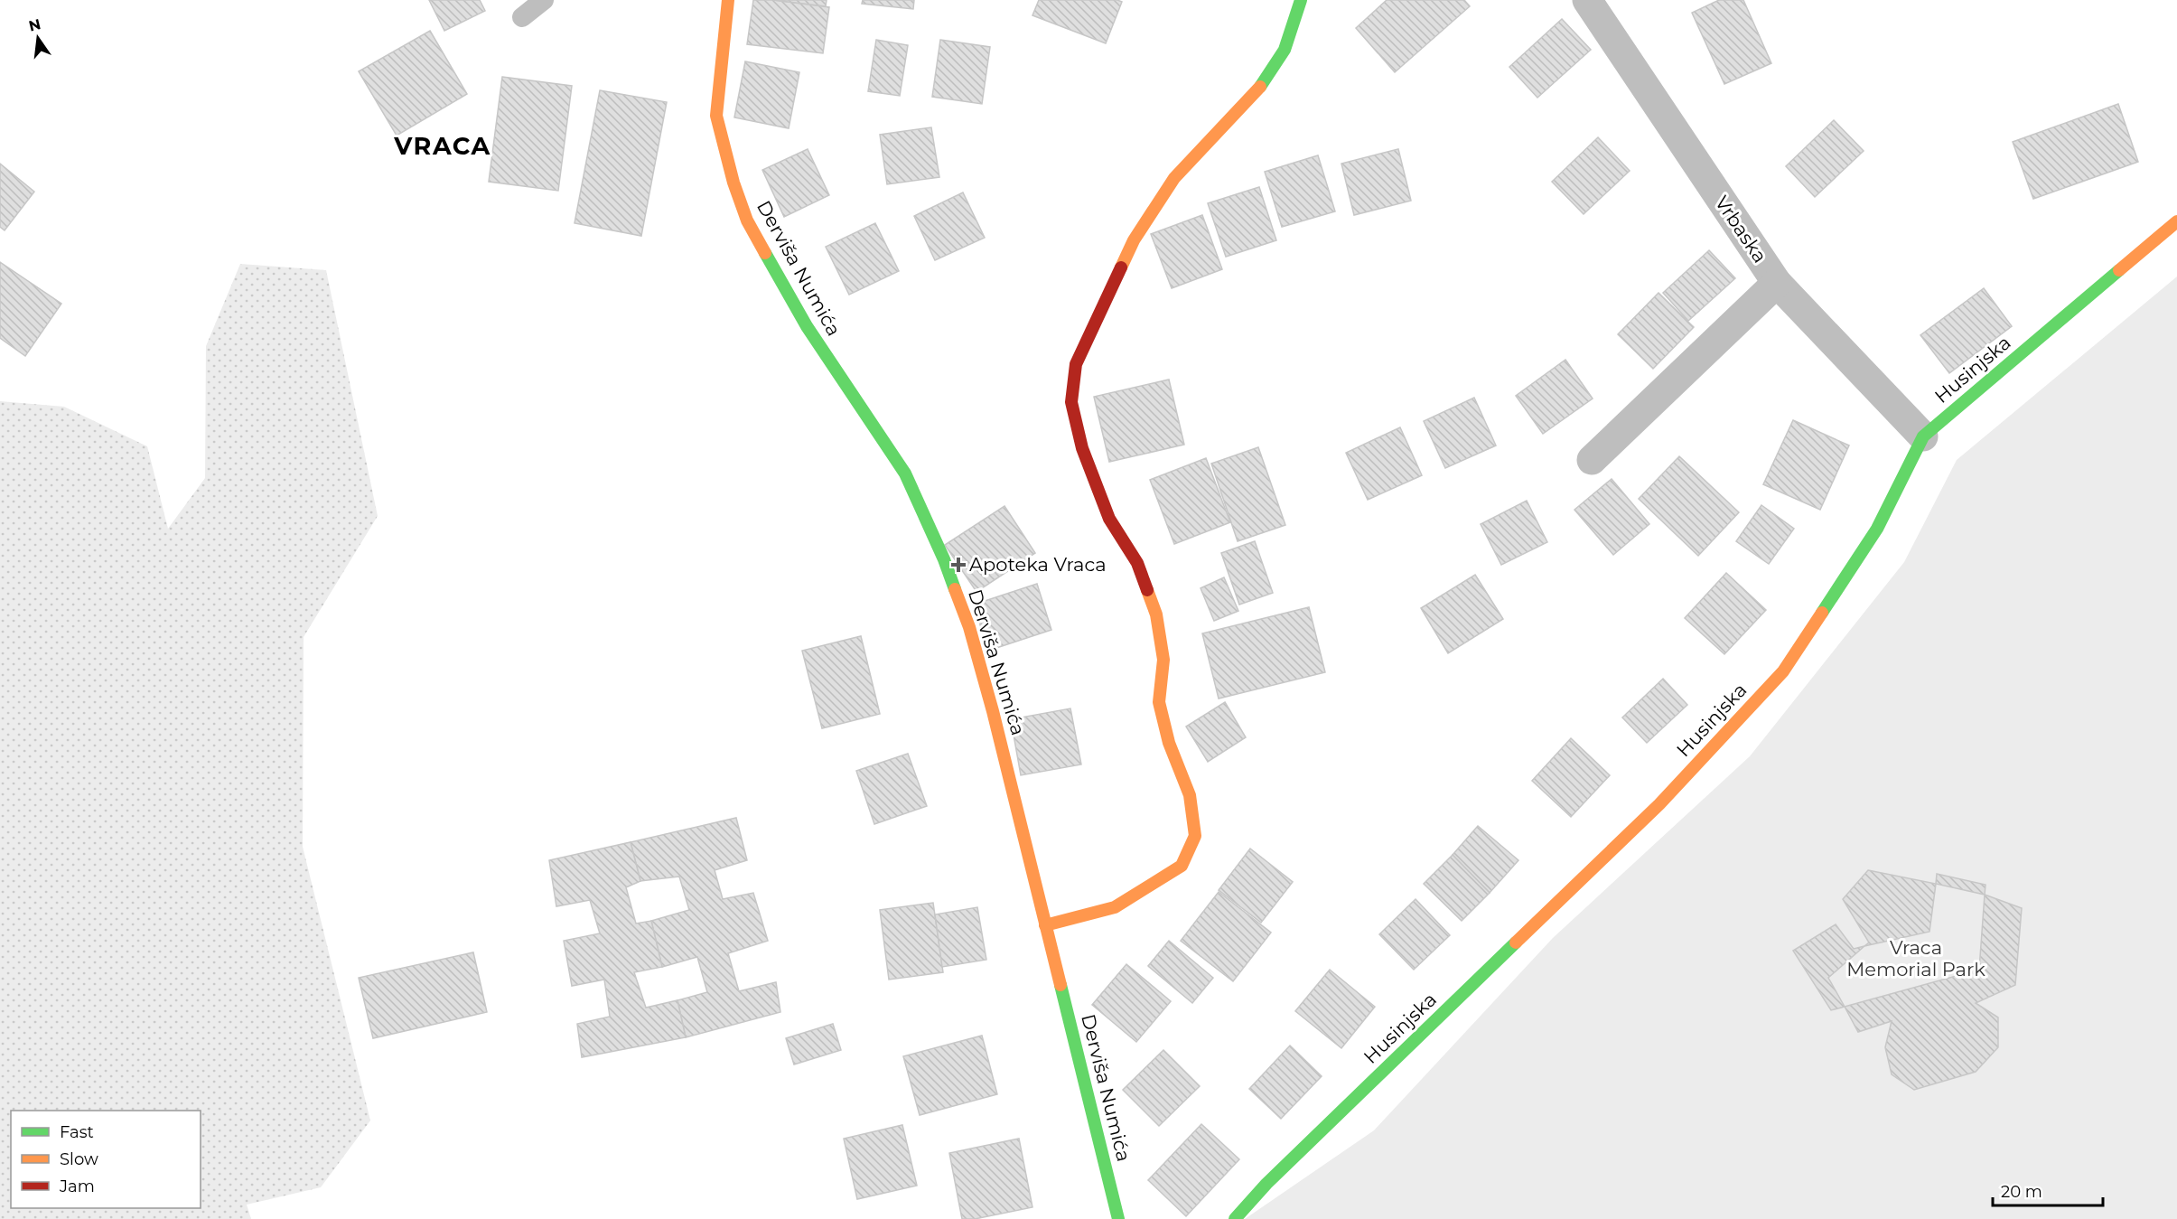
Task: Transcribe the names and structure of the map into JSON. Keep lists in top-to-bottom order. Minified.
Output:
{"streets":{"street":["Vrbaska","Derviša Numića","Husinjska"]},"crossings":[["Vrbaska","Husinjska"]],"districts":["VRACA"],"parks":["Vraca Memorial Park"],"places":{"health":["Apoteka Vraca"]},"legend":["Fast","Slow","Jam"],"scale_bar":"20 m","north":"top"}
